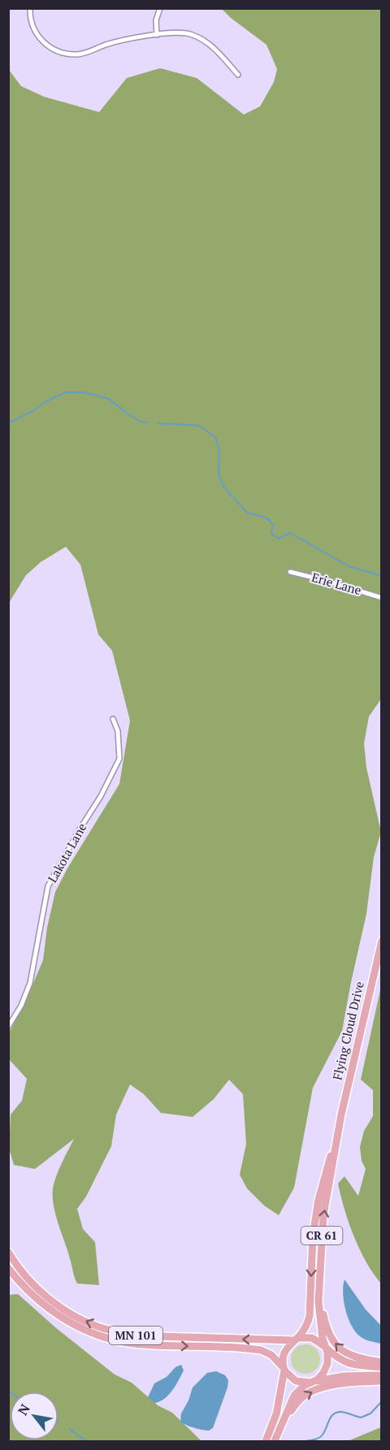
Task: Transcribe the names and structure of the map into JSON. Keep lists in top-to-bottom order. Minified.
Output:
{"streets":{"main road":["Flying Cloud Drive","CR 61","MN 101"],"street":["Erie Lane","Lakota Lane"]},"crossings":[["Flying Cloud Drive","MN 101"]],"north":"top left"}
